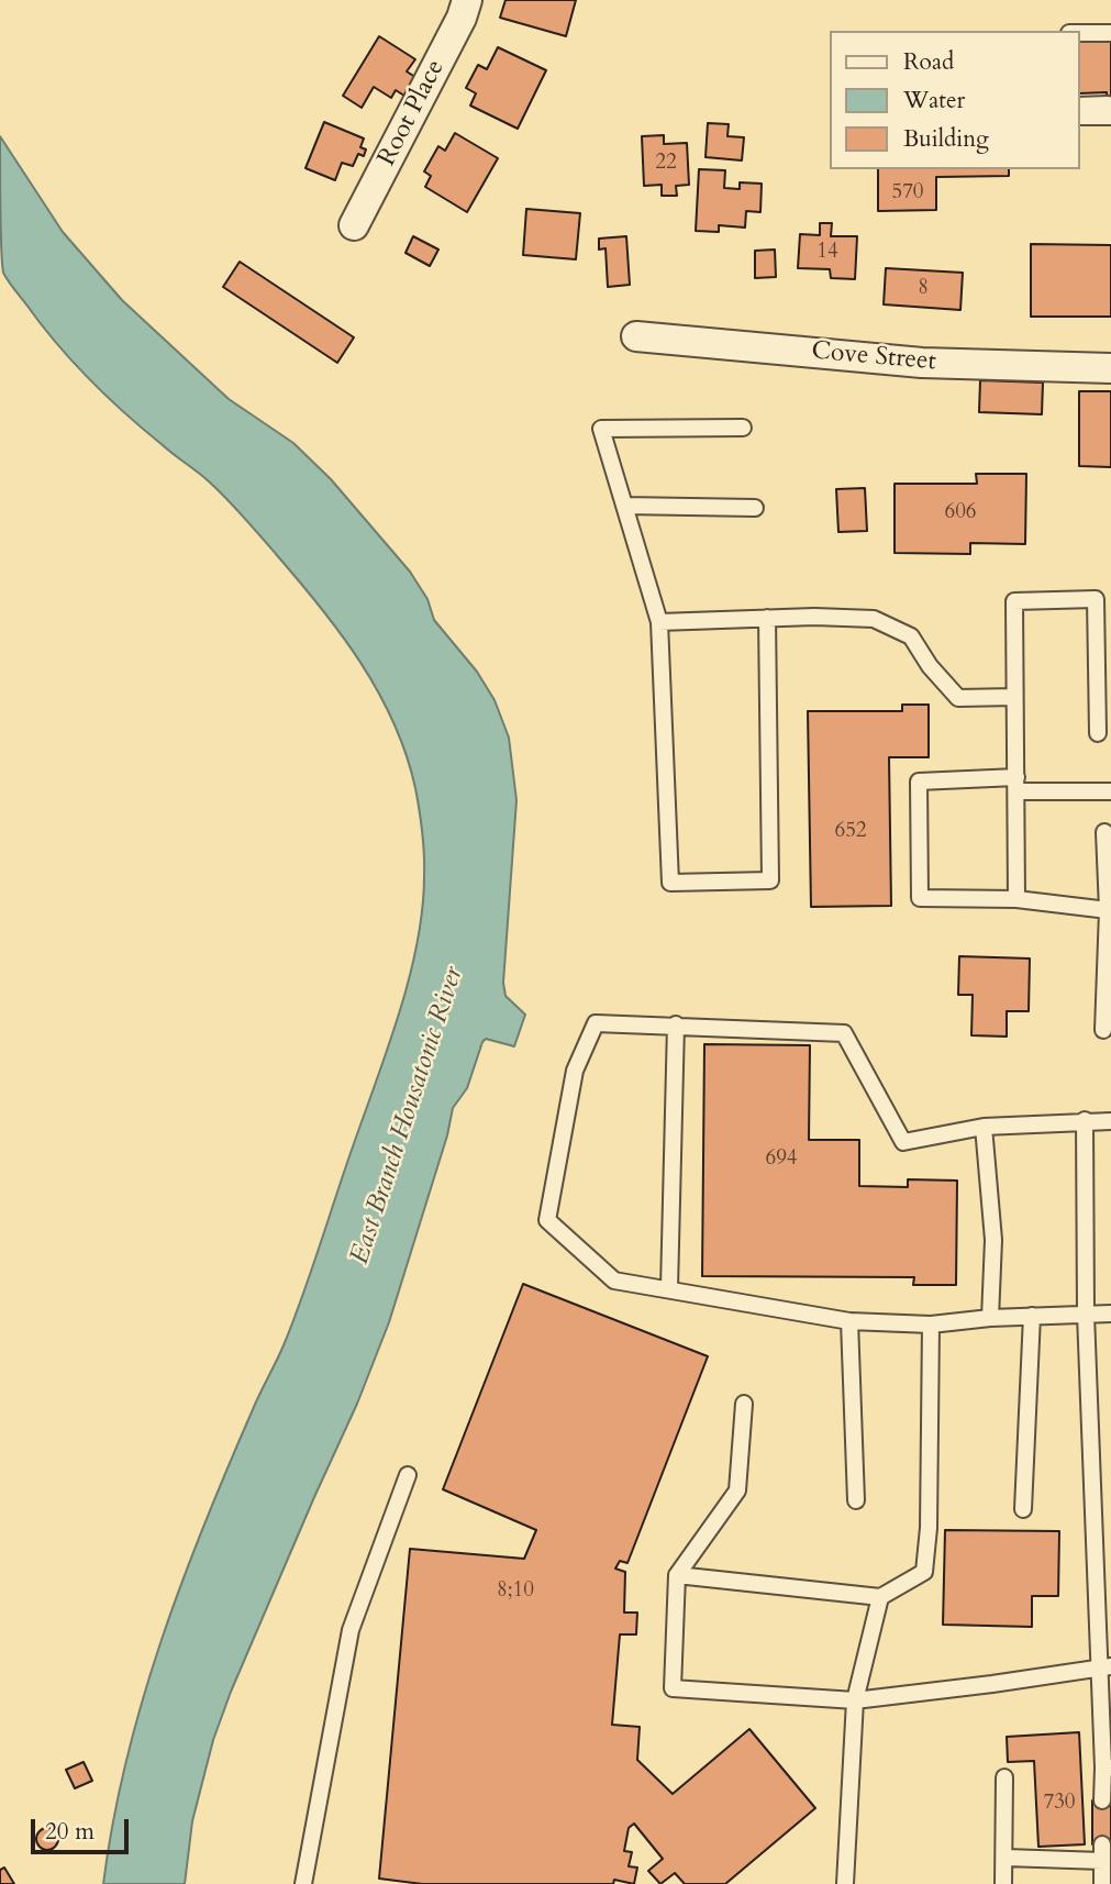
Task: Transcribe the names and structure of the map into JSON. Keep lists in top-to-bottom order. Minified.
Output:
{"streets":{"street":["Root Place","Cove Street"]},"water":["East Branch Housatonic River"],"house_numbers":["22","570","14","8","606","652","694","8;10","730"],"legend":["Road","Water","Building"],"scale_bar":"20 m"}
